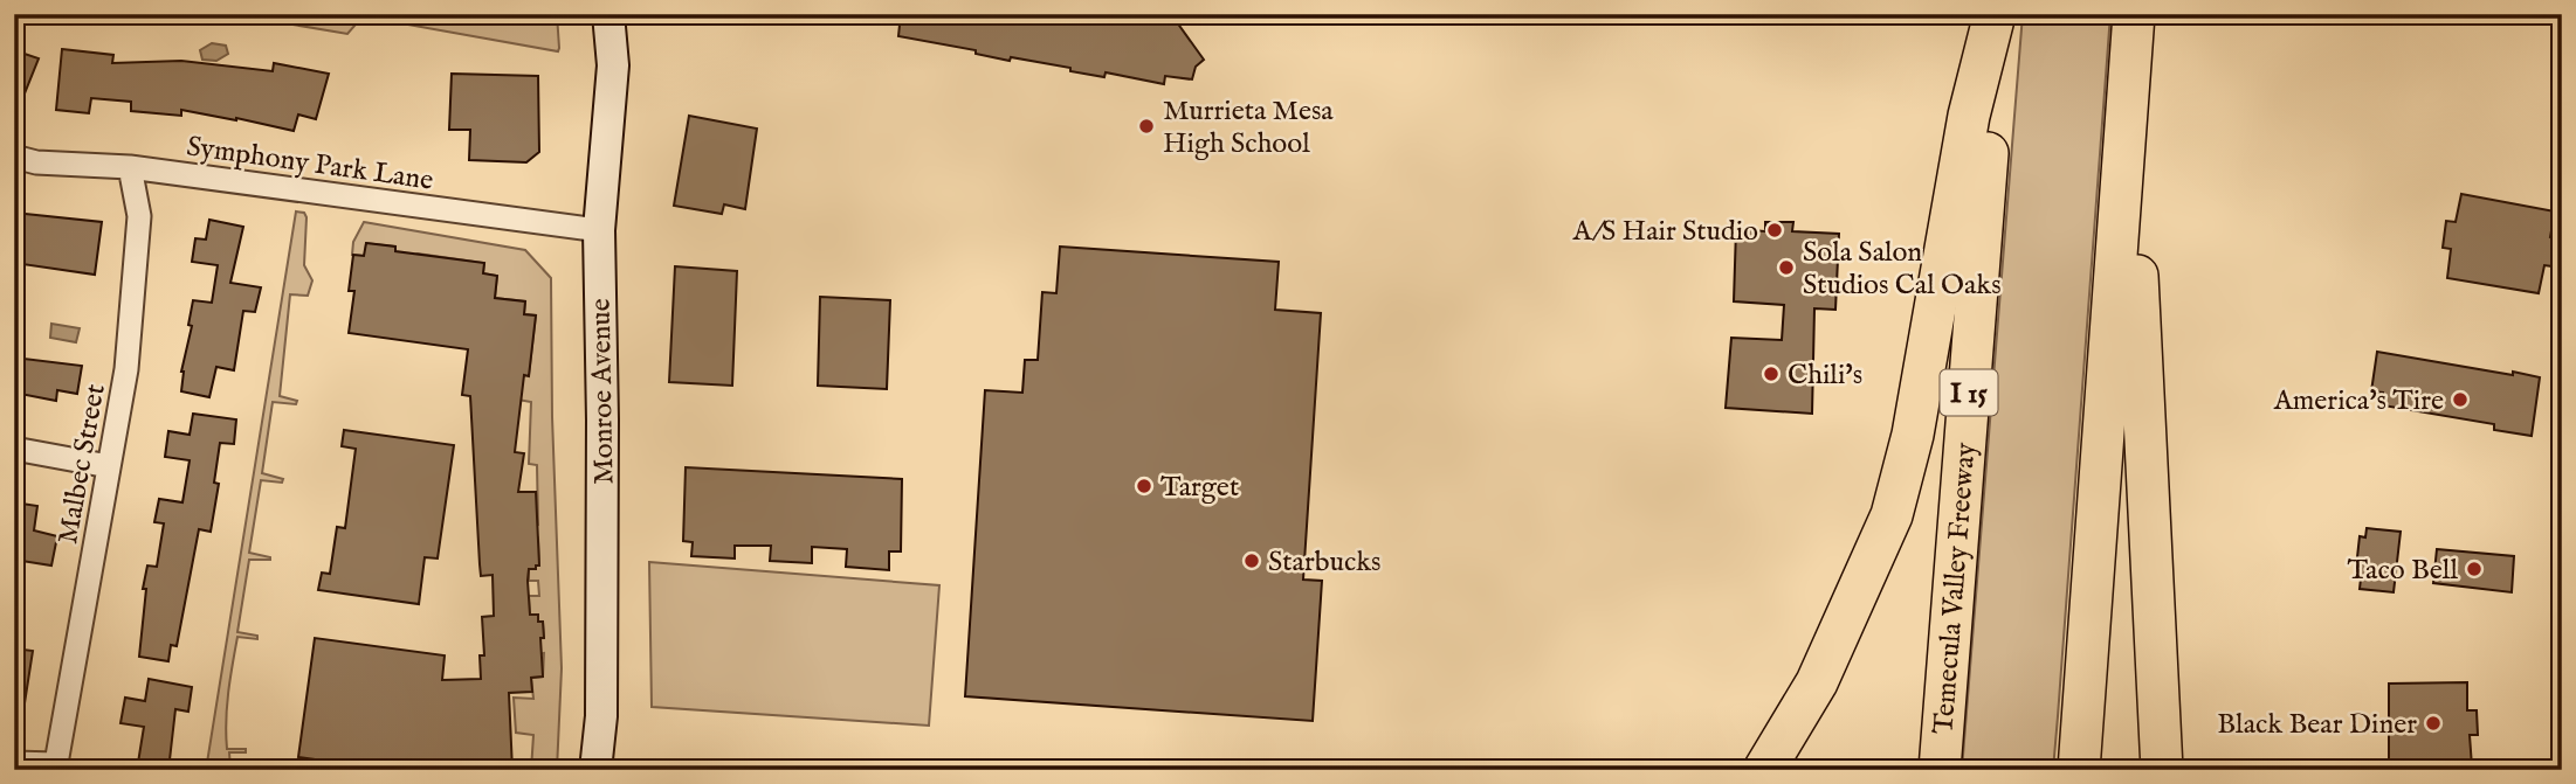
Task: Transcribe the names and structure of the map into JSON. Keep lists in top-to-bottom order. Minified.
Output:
{"streets":{"highway":["I 15","Temecula Valley Freeway"],"street":["Symphony Park Lane","Monroe Avenue","Malbec Street"]},"crossings":[["Symphony Park Lane","Monroe Avenue"],["Symphony Park Lane","Malbec Street"]],"places":["Murrieta Mesa High School","A/S Hair Studio","Sola Salon Studios Cal Oaks","Chili's","America's Tire","Target","Starbucks","Taco Bell","Black Bear Diner"]}
